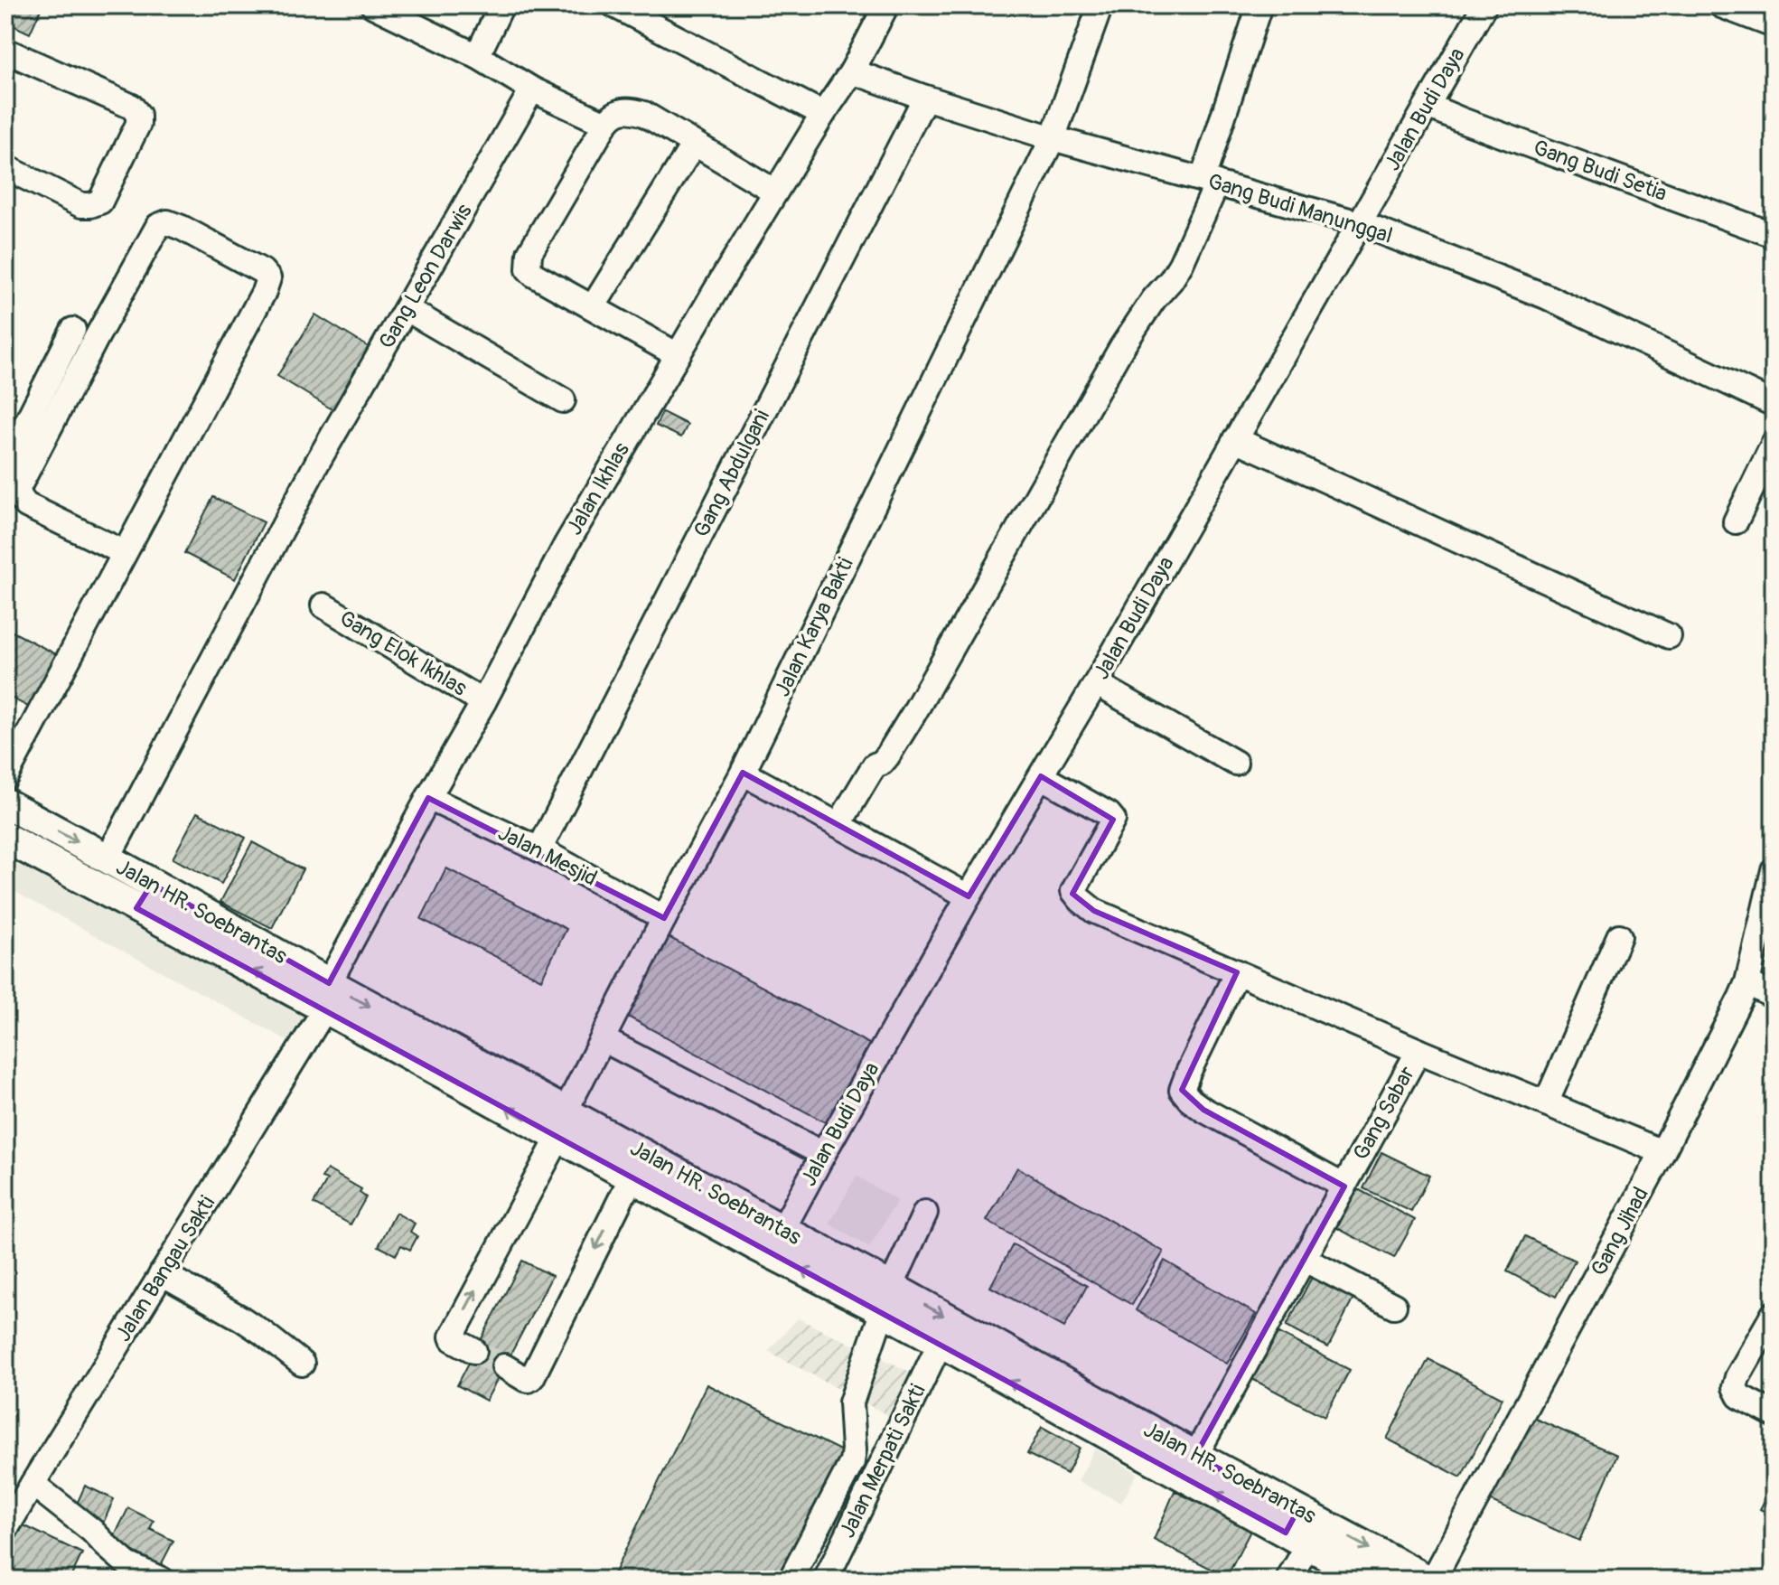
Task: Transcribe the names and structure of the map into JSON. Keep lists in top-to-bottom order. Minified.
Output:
{"streets":{"main road":["Jalan HR. Soebrantas"],"street":["Jalan Budi Daya","Gang Budi Setia","Gang Budi Manunggal","Gang Leon Darwis","Gang Abdulgani","Jalan Ikhlas","Jalan Karya Bakti","Gang Elok Ikhlas","Jalan Mesjid","Gang Sabar","Gang Jihad","Jalan Bangau Sakti","Jalan Merpati Sakti"]},"crossings":[["Jalan Budi Daya","Gang Budi Setia"],["Jalan Budi Daya","Gang Budi Manunggal"],["Jalan Budi Daya","Jalan HR. Soebrantas"],["Gang Budi Manunggal","Gang Abdulgani"],["Gang Budi Manunggal","Jalan Ikhlas"],["Gang Budi Manunggal","Jalan Karya Bakti"],["Gang Leon Darwis","Jalan HR. Soebrantas"],["Gang Abdulgani","Jalan Mesjid"],["Jalan Ikhlas","Gang Elok Ikhlas"],["Jalan Ikhlas","Jalan Mesjid"],["Jalan Ikhlas","Jalan HR. Soebrantas"],["Jalan Ikhlas","Jalan Bangau Sakti"],["Jalan Karya Bakti","Jalan Mesjid"],["Jalan Karya Bakti","Jalan HR. Soebrantas"],["Jalan HR. Soebrantas","Gang Sabar"],["Jalan HR. Soebrantas","Gang Jihad"],["Jalan HR. Soebrantas","Jalan Bangau Sakti"],["Jalan HR. Soebrantas","Jalan Merpati Sakti"],["Gang Sabar","Gang Jihad"]]}
